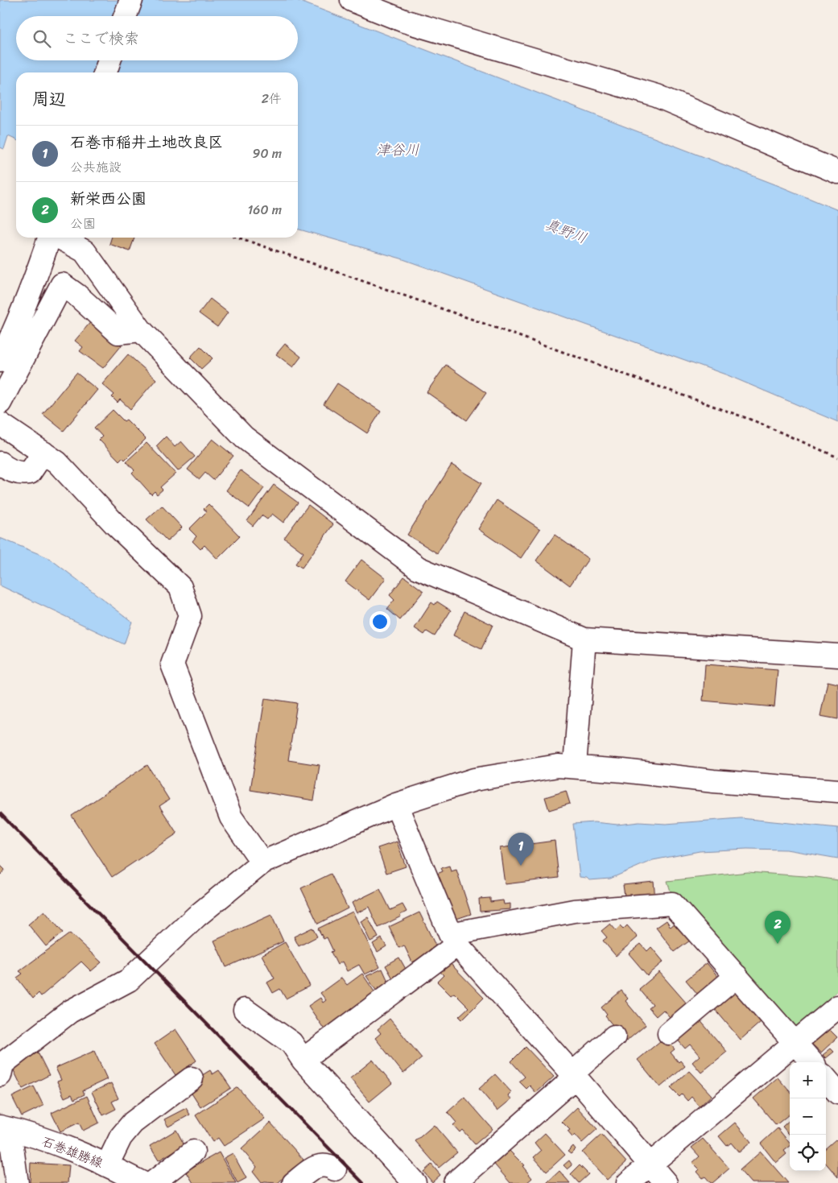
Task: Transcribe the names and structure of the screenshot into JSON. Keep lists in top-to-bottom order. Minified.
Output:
{"streets":{"street":["石巻雄勝線"]},"water":["津谷川","真野川"],"page":{"search":"ここで検索","heading":["周辺","2件"],"list":[{"mark":"1","name":"石巻市稲井土地改良区","note":"公共施設","value":"90 m"},{"mark":"2","name":"新栄西公園","note":"公園","value":"160 m"}],"pins":["1","2"],"map_buttons":["+","−"]}}
